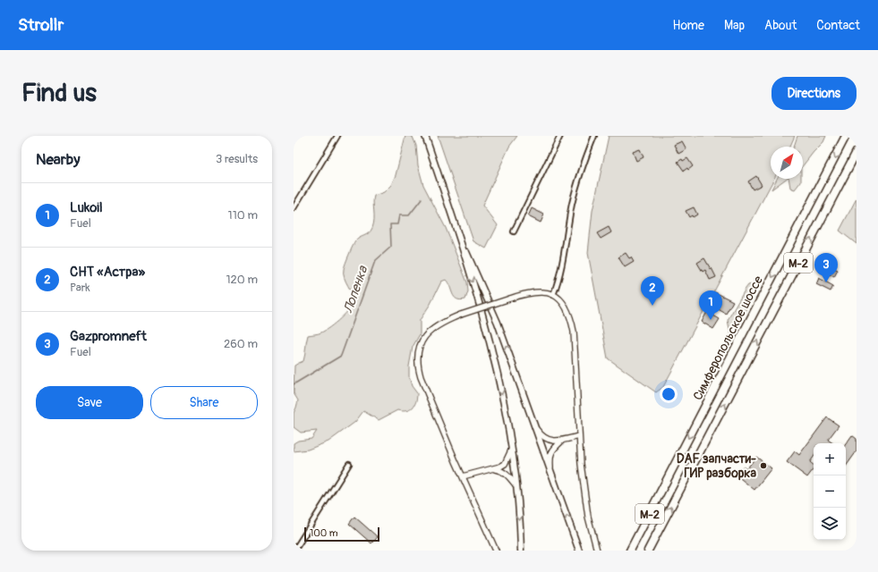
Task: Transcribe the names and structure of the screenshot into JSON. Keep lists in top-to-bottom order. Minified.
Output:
{"streets":{"highway":["М-2","Симферопольское шоссе"]},"water":["Лопенка"],"places":["DAF запчасти- ГИР разборка"],"scale_bar":"100 m","north":"top right","page":{"header":"Strollr","nav":["Home","Map","About","Contact"],"buttons":["Directions",["Save","Share"]],"title":"Find us","heading":["Nearby","3 results"],"list":[{"mark":"1","name":"Lukoil","note":"Fuel","value":"110 m"},{"mark":"2","name":"СНТ «Астра»","note":"Park","value":"120 m"},{"mark":"3","name":"Gazpromneft","note":"Fuel","value":"260 m"}],"pins":["3","2","1"],"map_buttons":["+","−"],"scale":"100 m"}}
